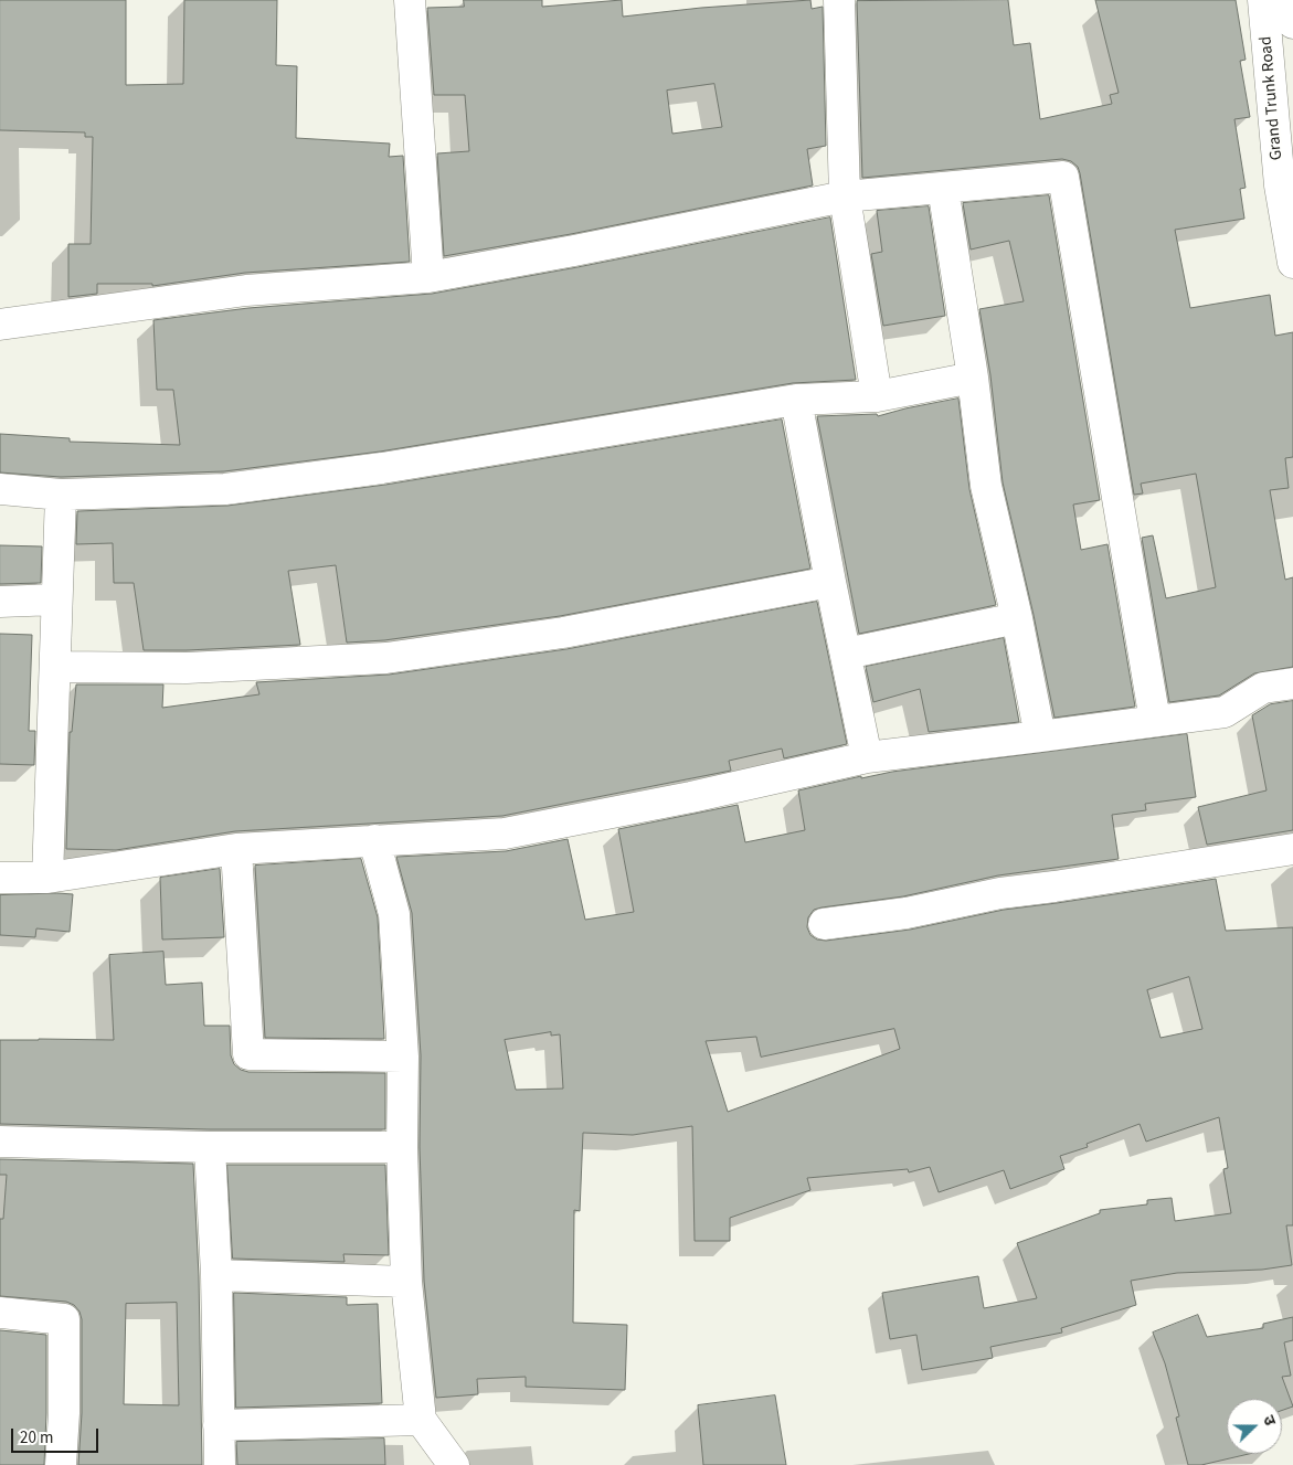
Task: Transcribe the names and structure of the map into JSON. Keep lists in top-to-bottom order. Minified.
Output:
{"streets":{"main road":["Grand Trunk Road"]},"scale_bar":"20 m","north":"right"}
